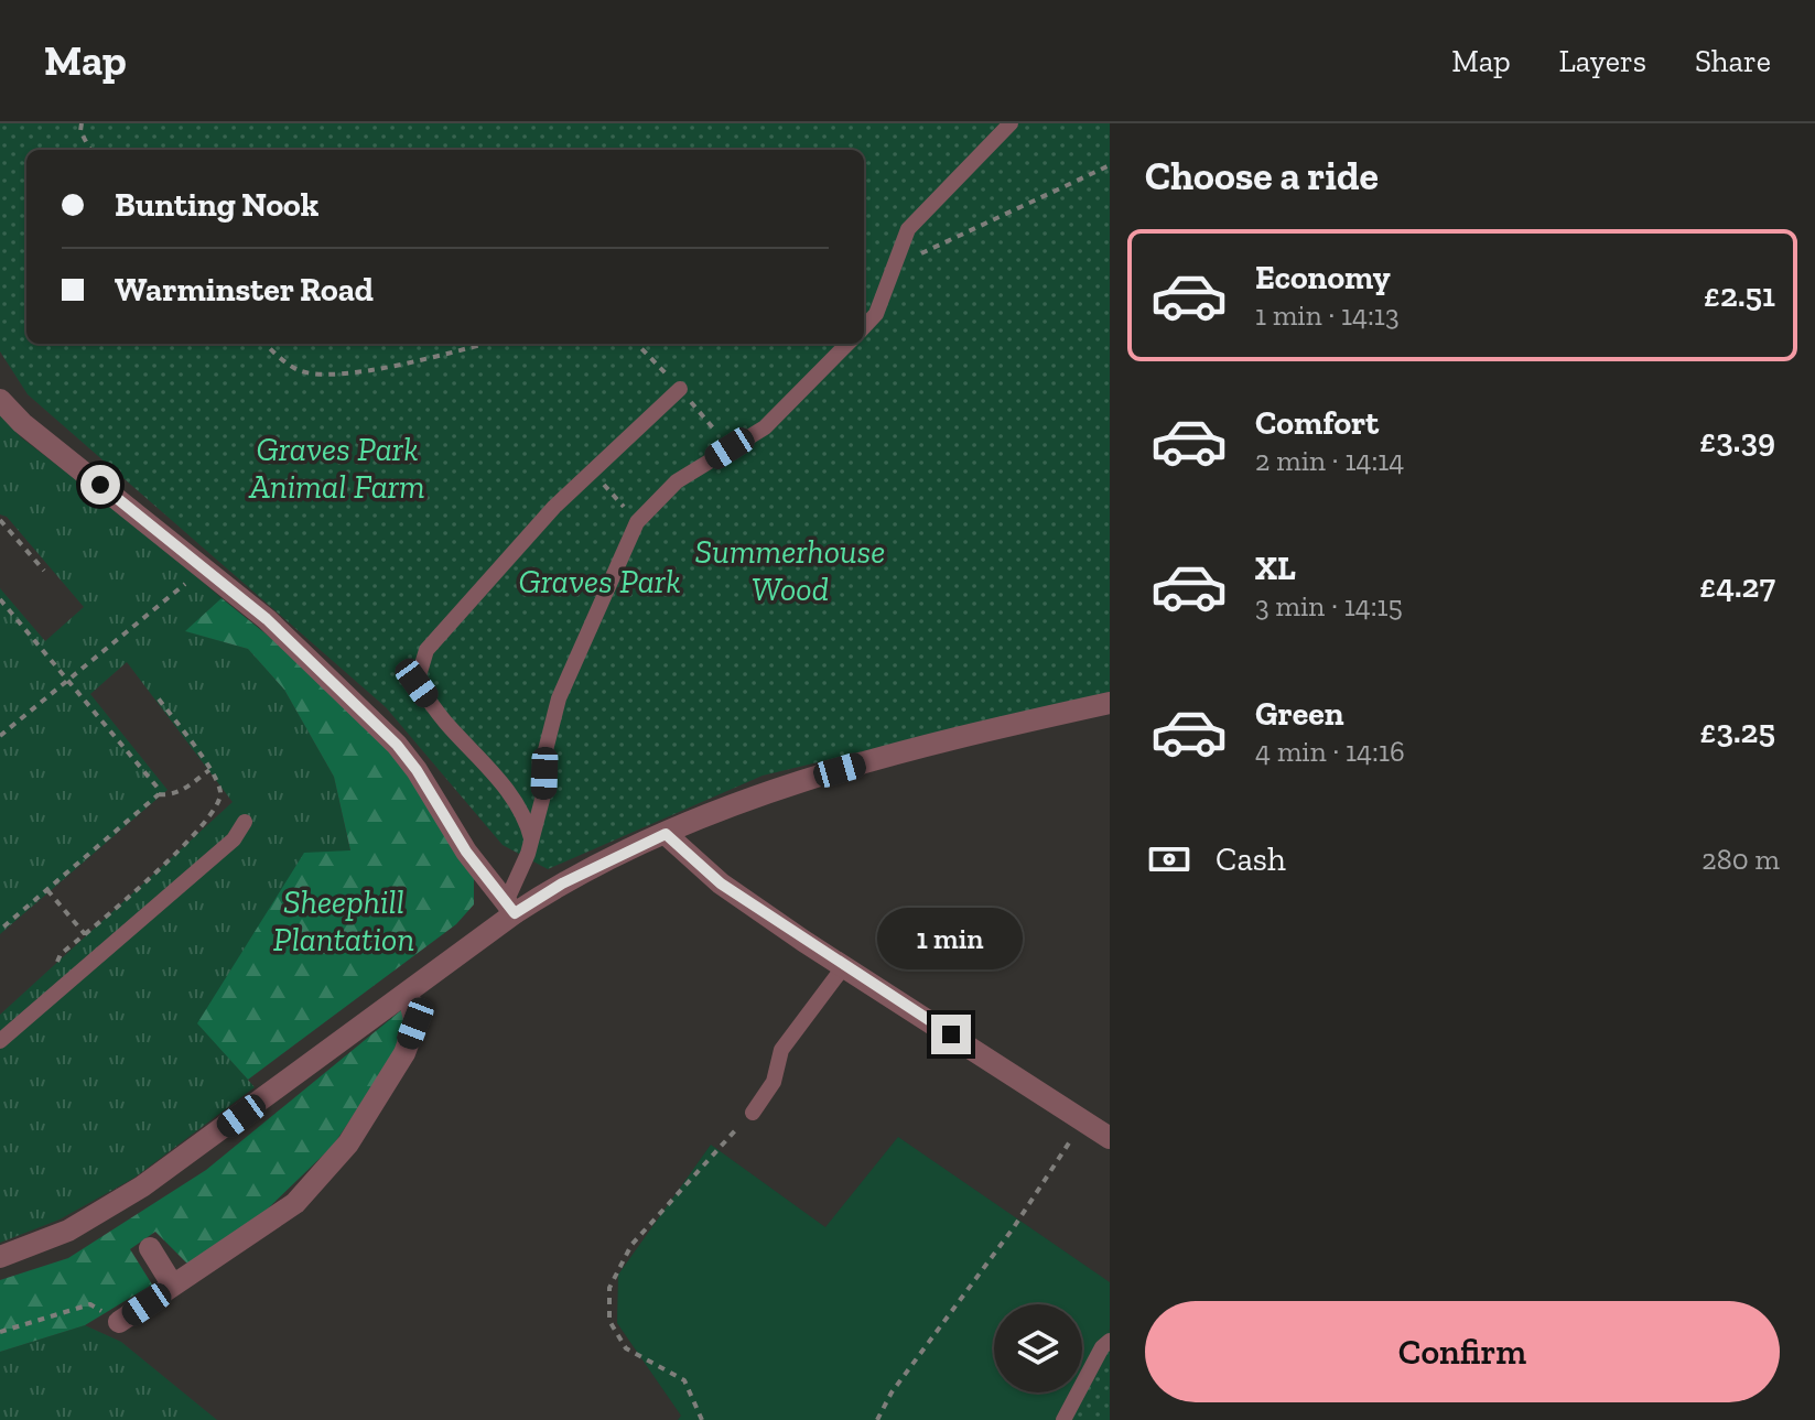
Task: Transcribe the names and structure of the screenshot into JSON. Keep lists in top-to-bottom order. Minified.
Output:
{"parks":["Graves Park Animal Farm","Summerhouse Wood","Graves Park","Sheephill Plantation"],"page":{"header":"Map","nav":["Map","Layers","Share"],"heading":"Choose a ride","banner":["Bunting Nook","Warminster Road"],"list":[{"name":"Economy","note":"1 min · 14:13","value":"£2.51"},{"name":"Comfort","note":"2 min · 14:14","value":"£3.39"},{"name":"XL","note":"3 min · 14:15","value":"£4.27"},{"name":"Green","note":"4 min · 14:16","value":"£3.25"}],"pay":["Cash","280 m"],"bubble":"1 min","buttons":"Confirm"}}
